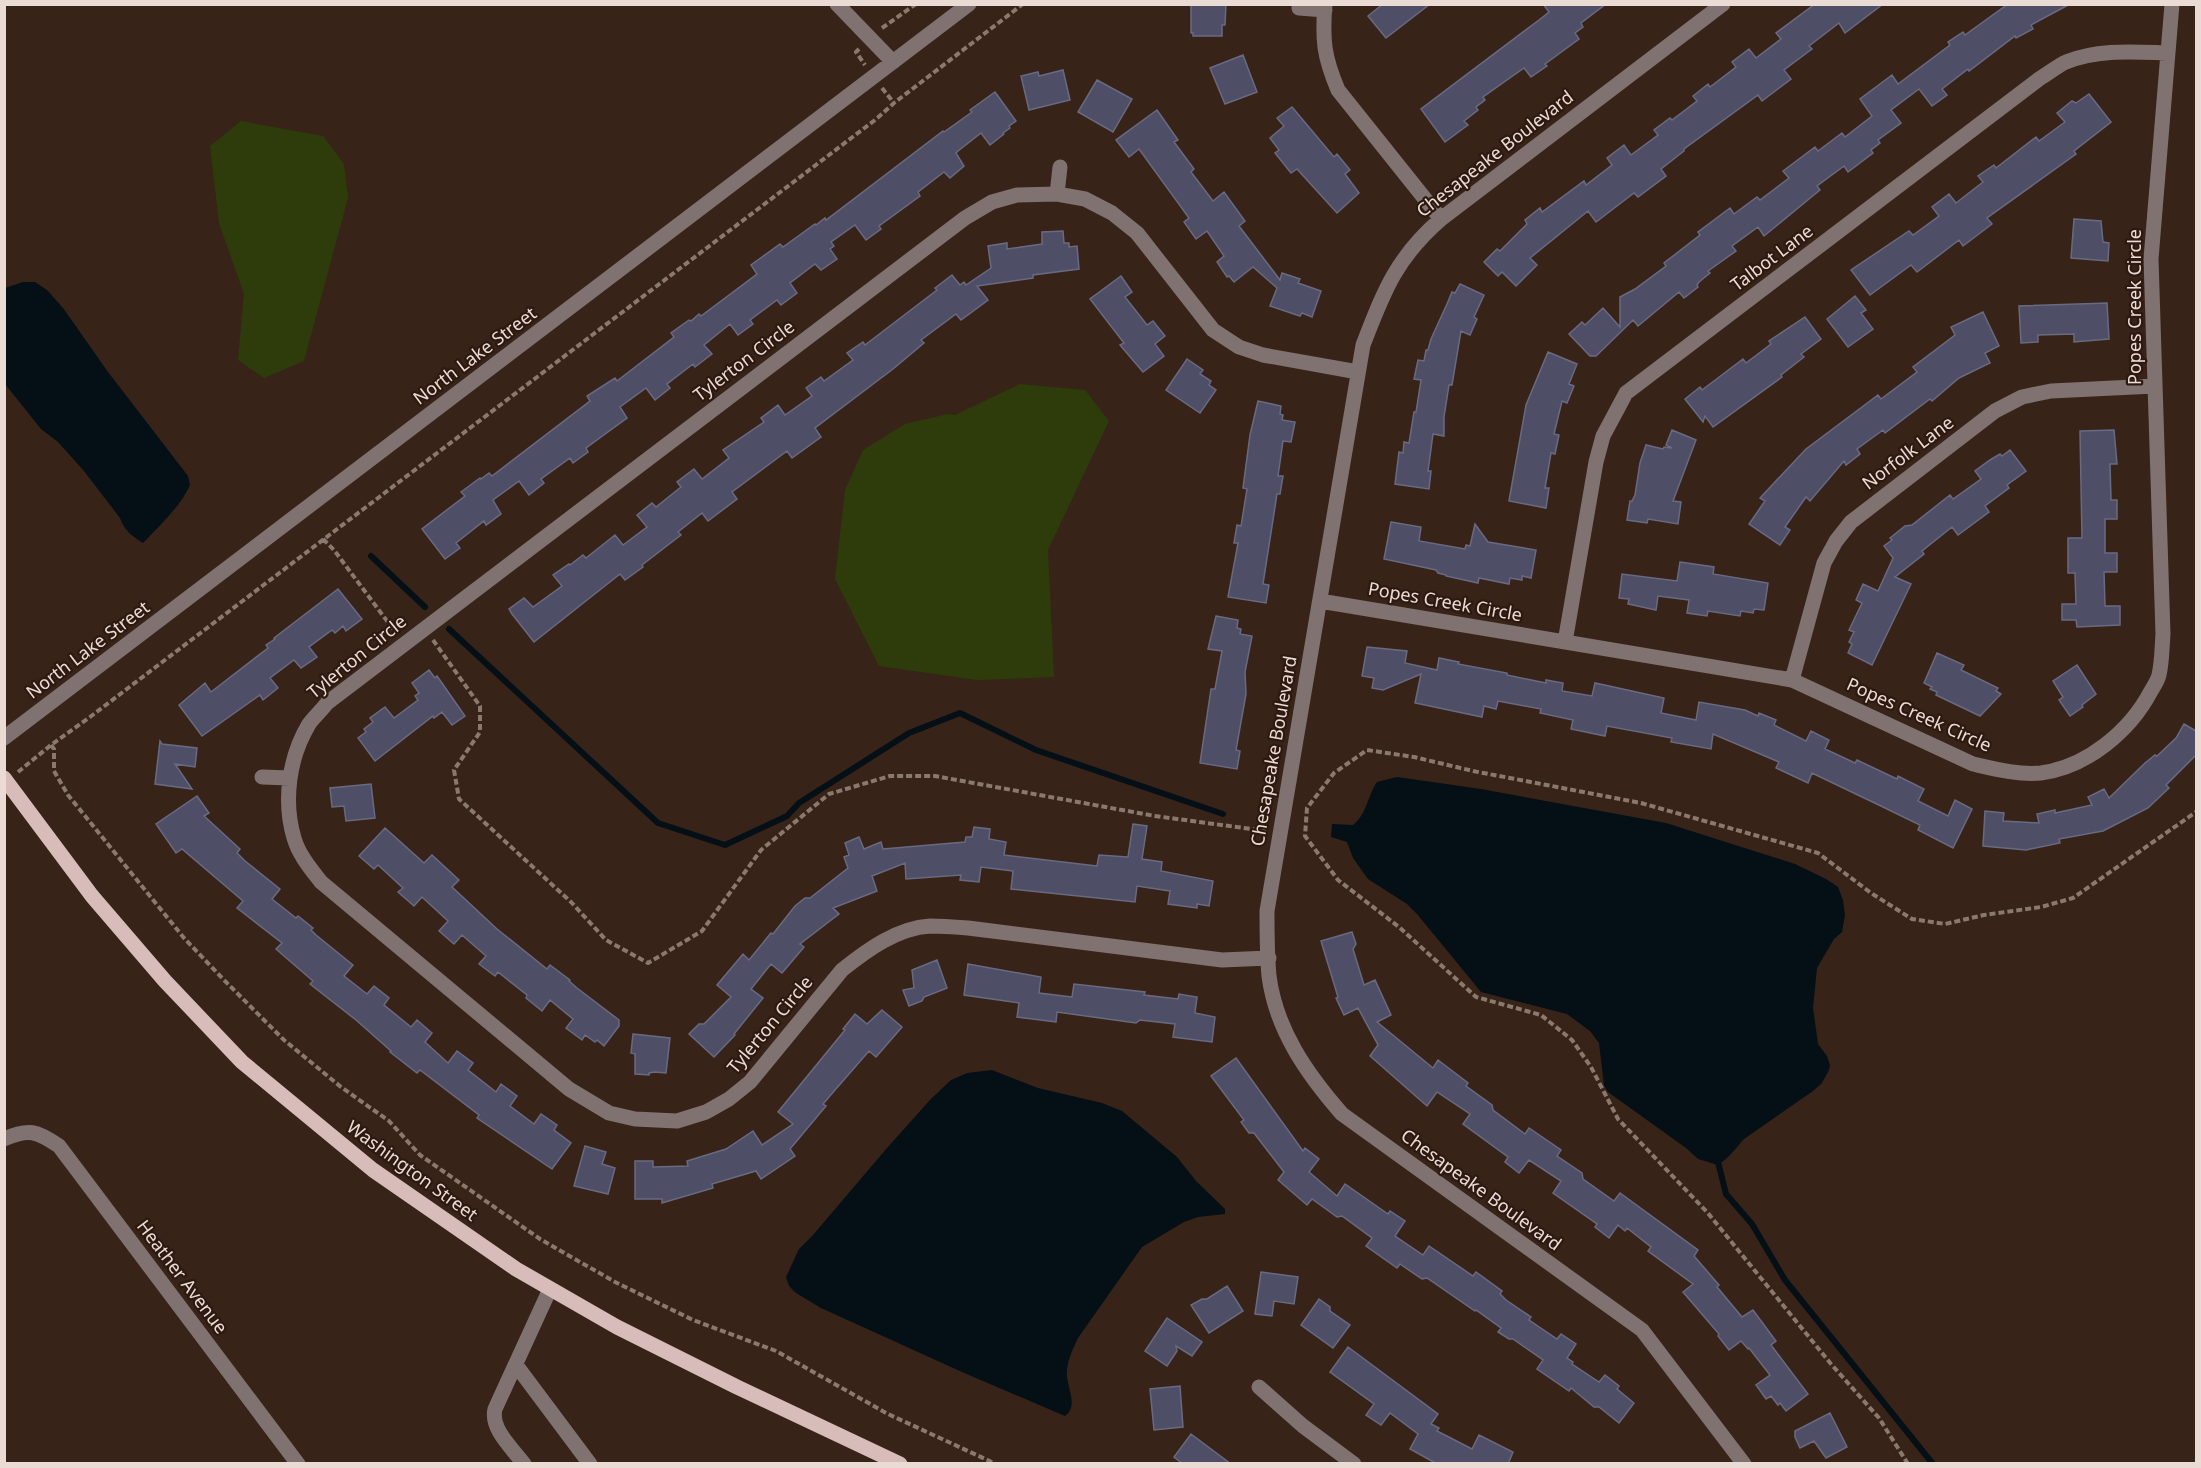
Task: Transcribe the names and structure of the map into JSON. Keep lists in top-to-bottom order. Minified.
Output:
{"streets":{"main road":["Washington Street"],"street":["Chesapeake Boulevard","Talbot Lane","Popes Creek Circle","North Lake Street","Tylerton Circle","Norfolk Lane","Heather Avenue"]},"crossings":[["Chesapeake Boulevard","Popes Creek Circle"],["Chesapeake Boulevard","Tylerton Circle"],["Talbot Lane","Popes Creek Circle"],["Popes Creek Circle","Norfolk Lane"]]}
